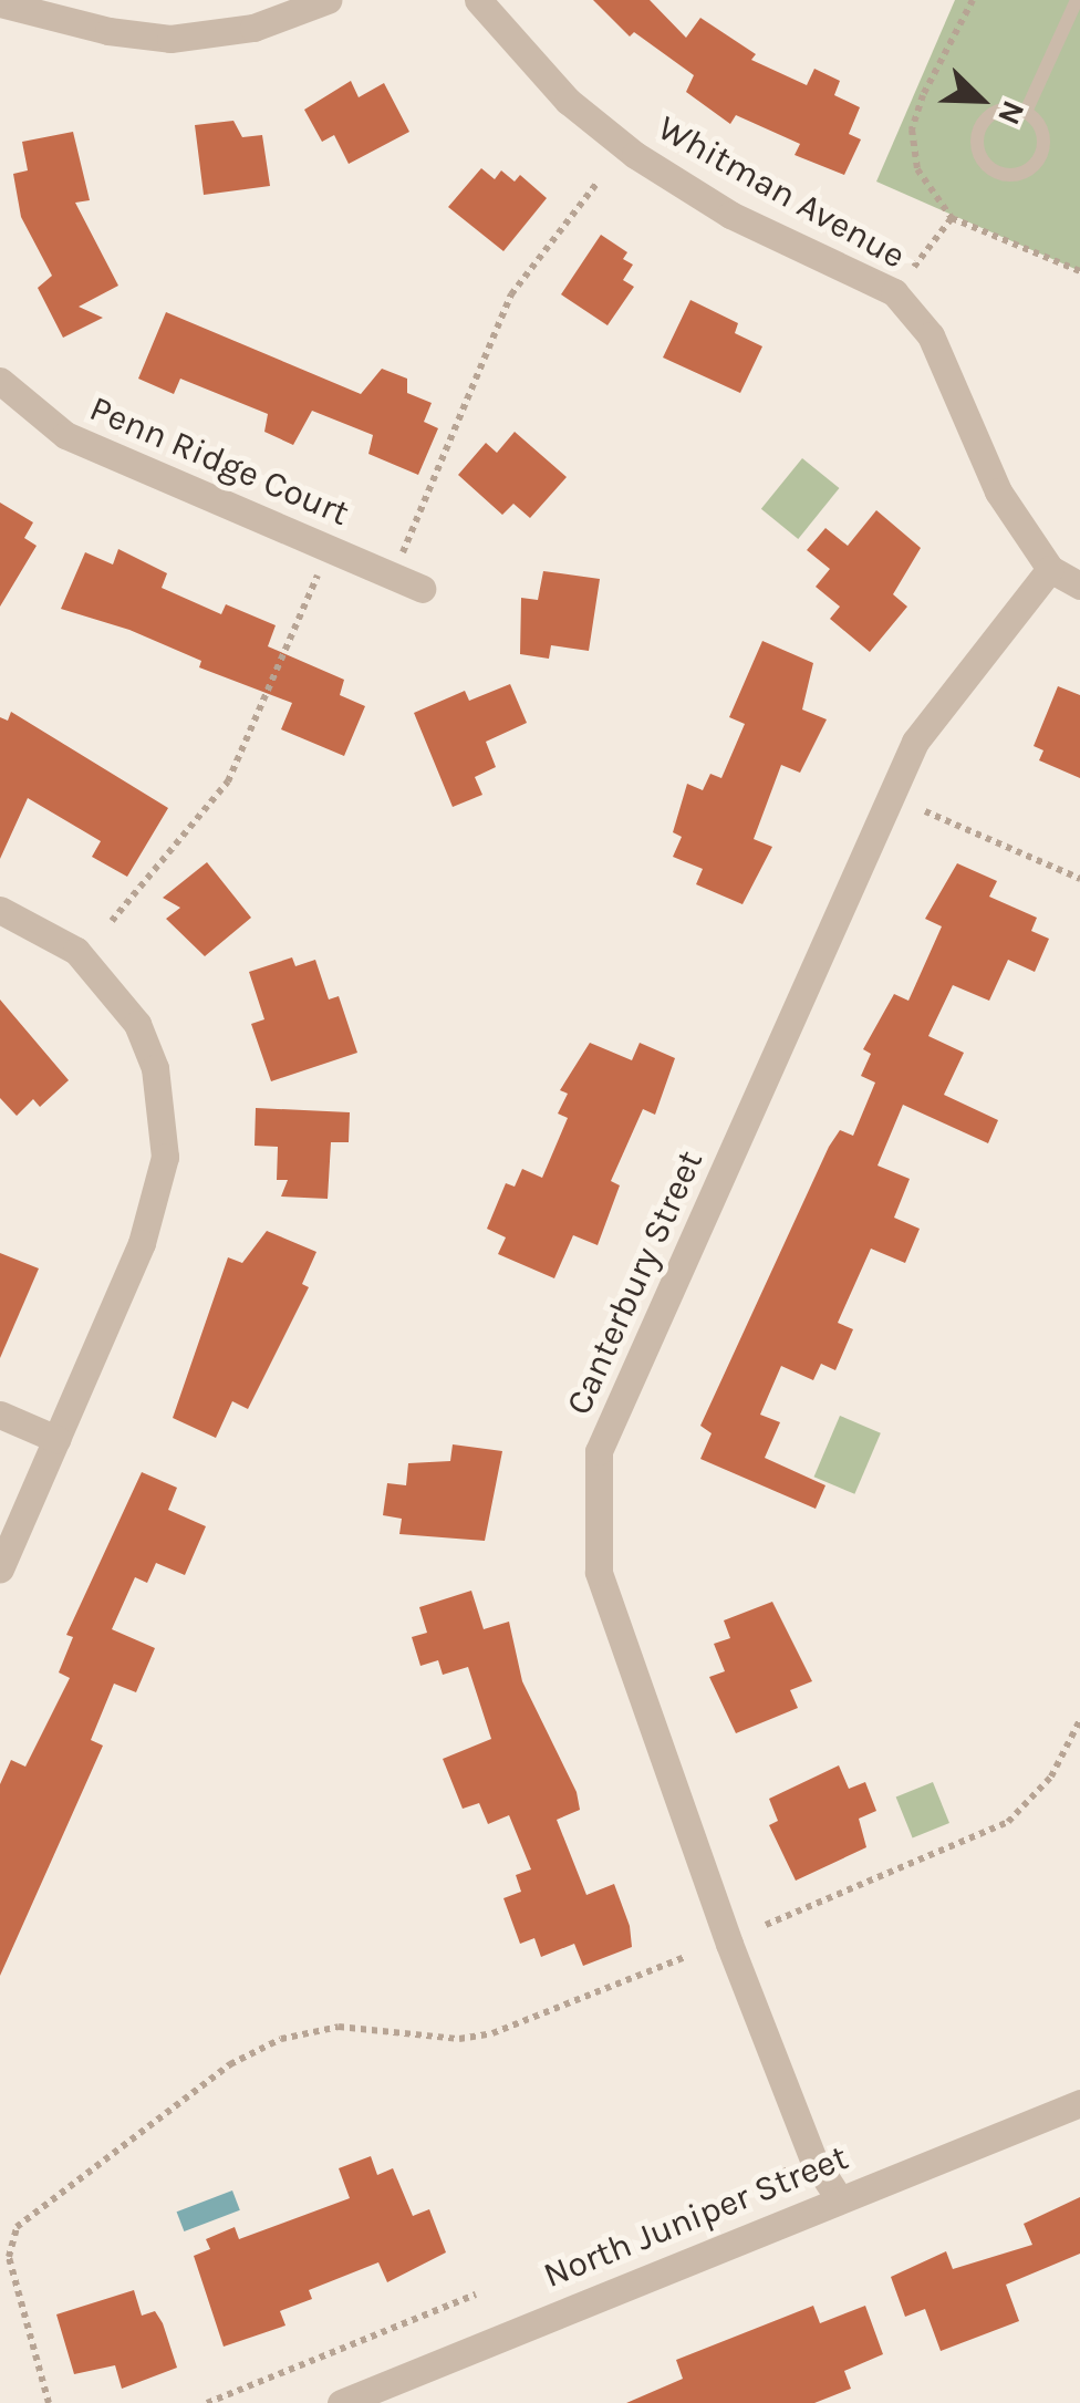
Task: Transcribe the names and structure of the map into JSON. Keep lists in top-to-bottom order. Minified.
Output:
{"streets":{"street":["Whitman Avenue","Penn Ridge Court","Canterbury Street","North Juniper Street"]},"crossings":[["Whitman Avenue","Canterbury Street"],["Canterbury Street","North Juniper Street"]],"north":"bottom right"}
